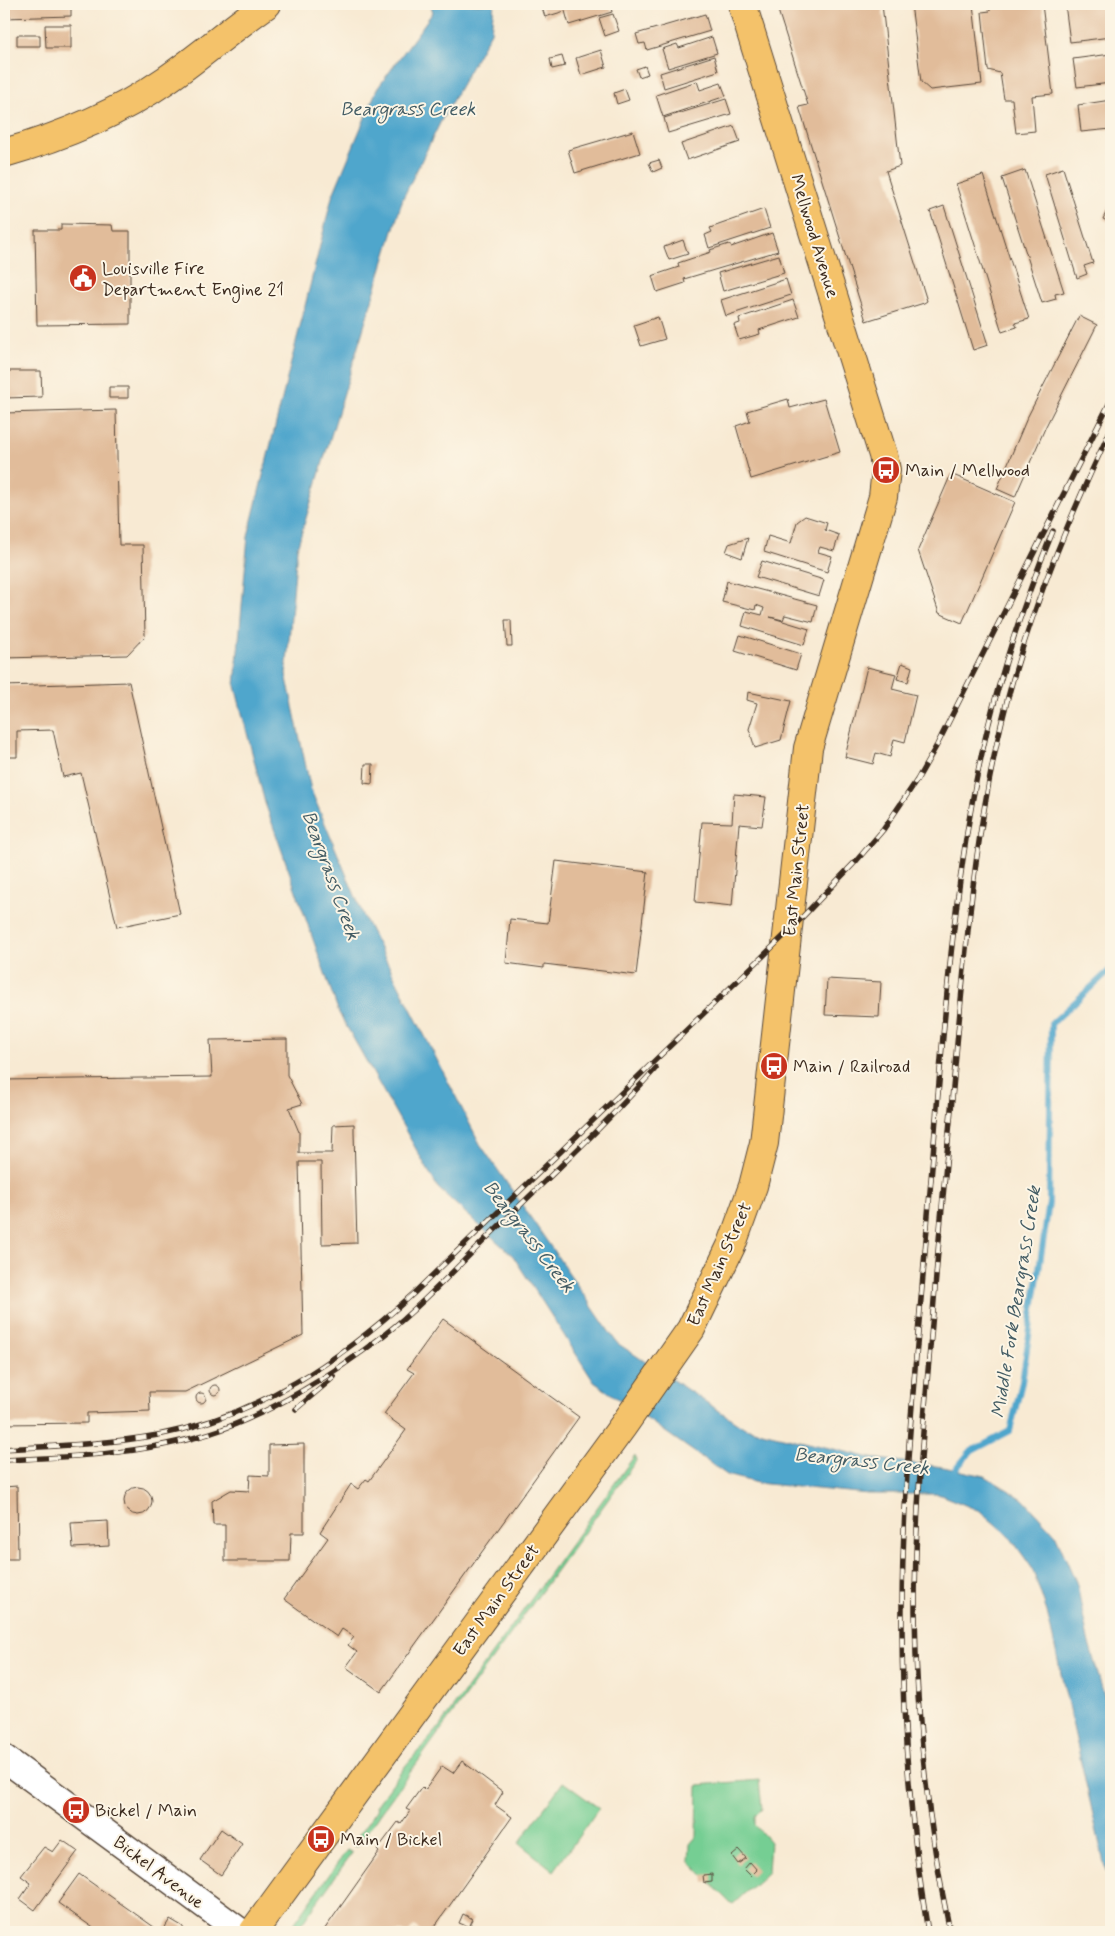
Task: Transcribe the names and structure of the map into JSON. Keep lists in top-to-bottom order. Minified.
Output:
{"streets":{"main road":["Mellwood Avenue","East Main Street"],"street":["Bickel Avenue"]},"crossings":[["Mellwood Avenue","East Main Street"]],"water":["Beargrass Creek","Middle Fork Beargrass Creek"],"places":{"public building":["Louisville Fire Department Engine 21"],"bus stop":["Main / Mellwood","Main / Railroad","Bickel / Main","Main / Bickel"]}}
